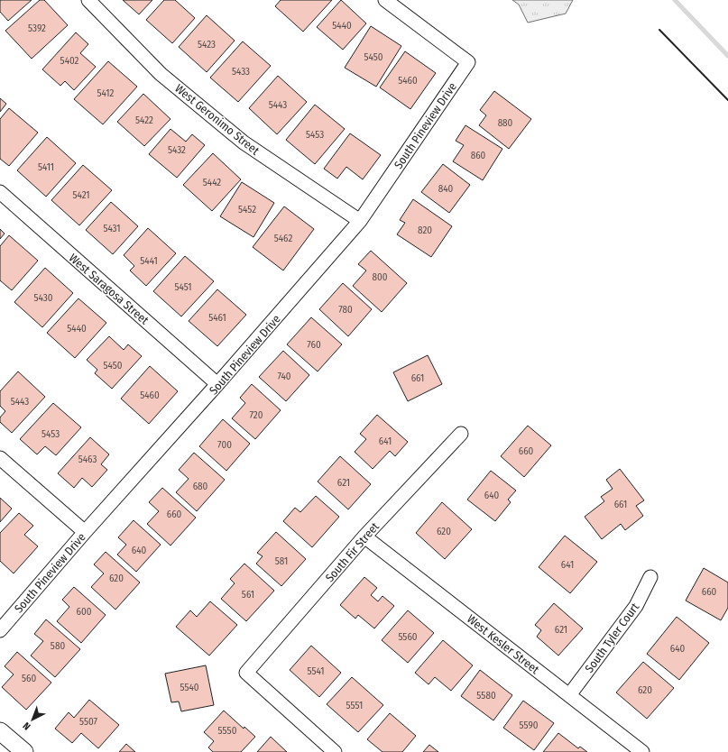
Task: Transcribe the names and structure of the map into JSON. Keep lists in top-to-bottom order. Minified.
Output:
{"streets":{"street":["West Geronimo Street","South Pineview Drive","West Saragosa Street","South Fir Street","South Tyler Court","West Kesler Street"]},"crossings":[["West Geronimo Street","South Pineview Drive"],["South Pineview Drive","West Saragosa Street"],["South Fir Street","West Kesler Street"],["South Tyler Court","West Kesler Street"]],"house_numbers":["5440","5392","5423","5450","5402","5433","5460","5412","5443","5422","880","5453","5432","860","5411","5442","840","5421","5452","5431","820","5462","5441","800","5451","5430","780","5461","5440","760","5450","740","661","5460","5443","720","5453","641","700","660","5463","621","680","640","661","660","620","640","581","641","620","660","561","600","621","5560","580","640","5541","560","5540","620","5580","5551","5507","5590","5550"],"north":"bottom left"}
